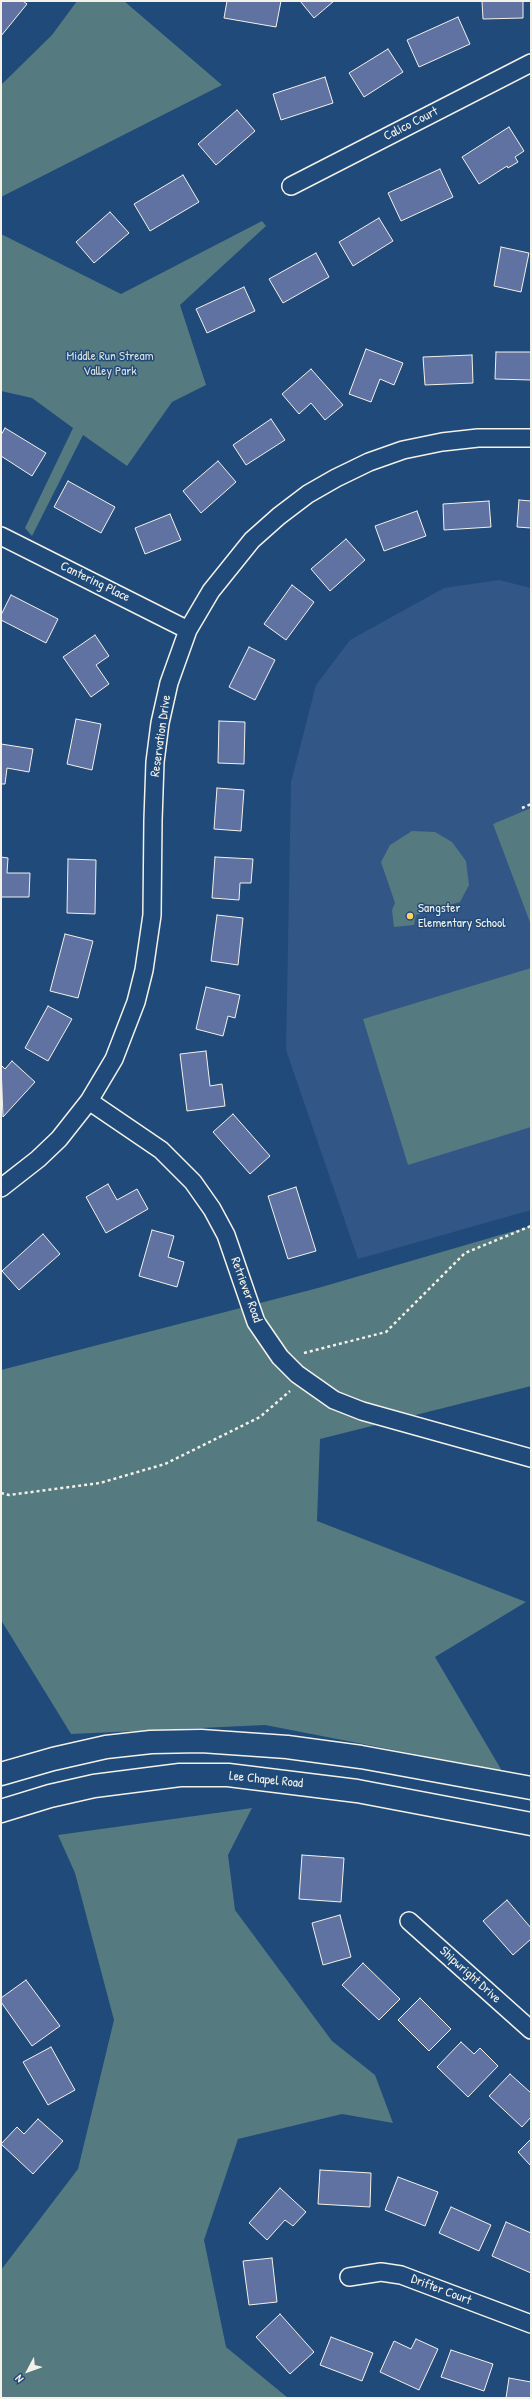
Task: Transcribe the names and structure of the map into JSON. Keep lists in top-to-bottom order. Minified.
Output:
{"streets":{"main road":["Lee Chapel Road"],"street":["Calico Court","Cantering Place","Reservation Drive","Retriever Road","Shipwright Drive","Drifter Court"]},"crossings":[["Cantering Place","Reservation Drive"],["Reservation Drive","Retriever Road"]],"parks":["Middle Run Stream Valley Park"],"places":["Sangster Elementary School"],"north":"bottom left"}
